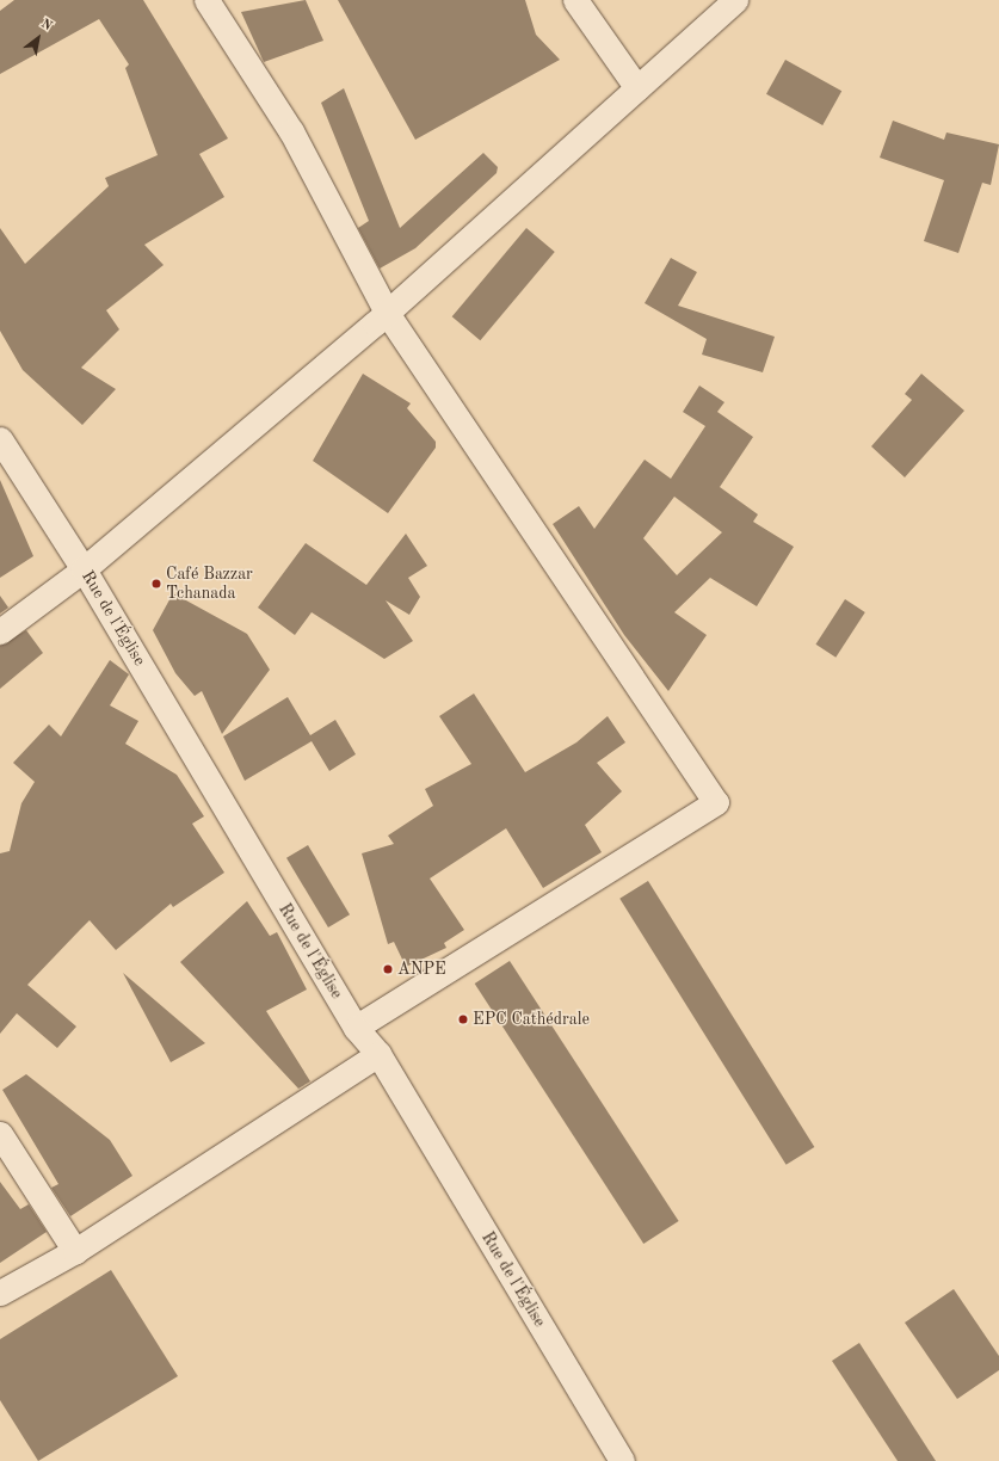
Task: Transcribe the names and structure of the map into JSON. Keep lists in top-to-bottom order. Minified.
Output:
{"streets":{"street":["Rue de l'Église"]},"places":["Café Bazzar Tchanada","ANPE","EPC Cathédrale"],"north":"top right"}
